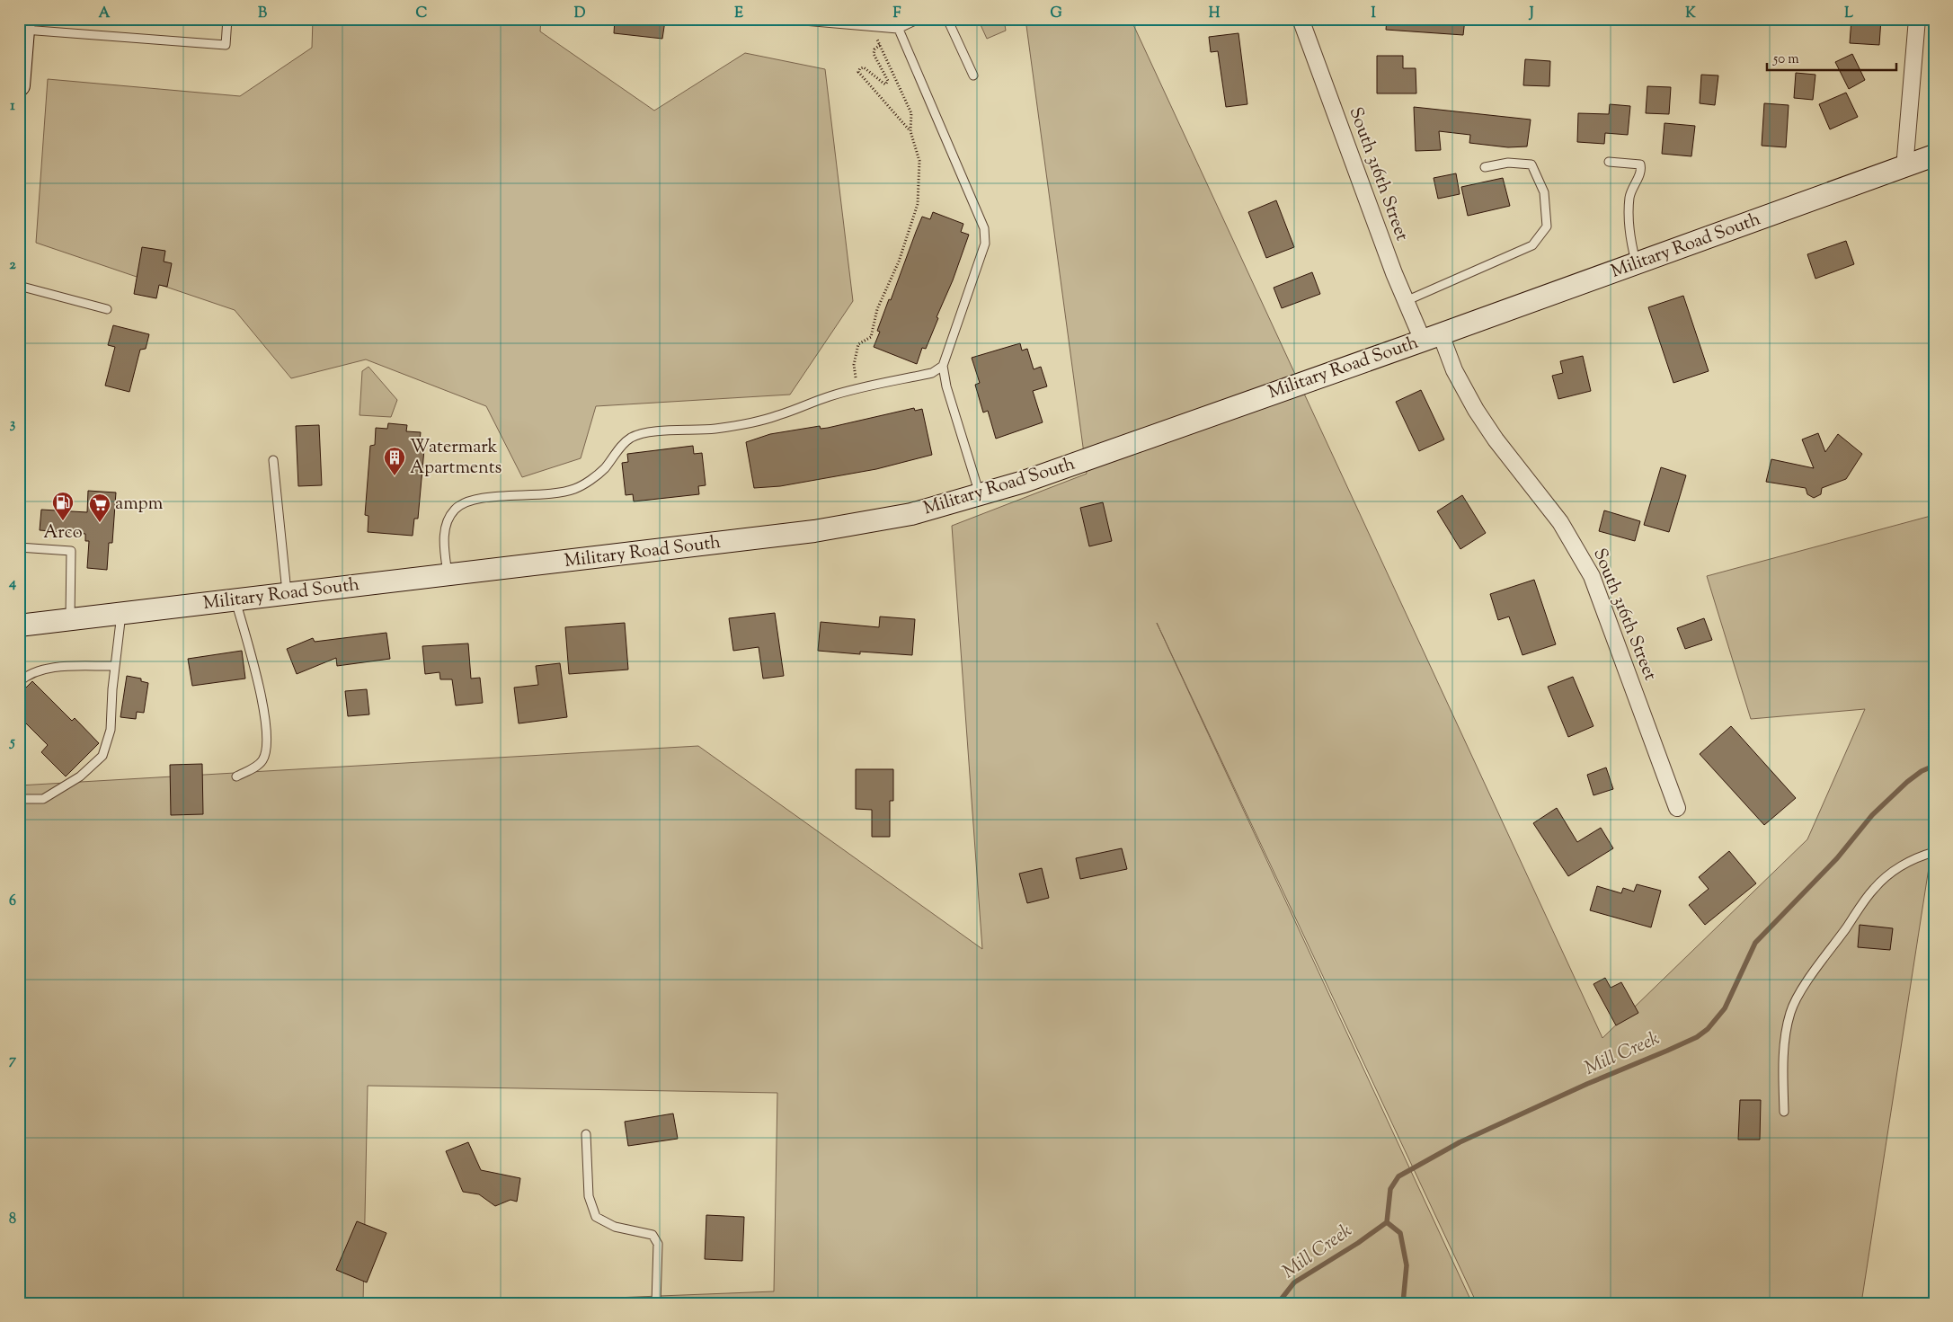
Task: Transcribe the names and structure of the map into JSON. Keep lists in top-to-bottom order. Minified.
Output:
{"streets":{"main road":["Military Road South"],"street":["South 316th Street"]},"crossings":[["South 316th Street","Military Road South"]],"water":["Mill Creek"],"places":{"building":["Watermark Apartments"],"fuel station":["Arco"],"supermarket":["ampm"]},"scale_bar":"50 m","grid":{"columns":["A","B","C","D","E","F","G","H","I","J","K","L"],"rows":["1","2","3","4","5","6","7","8"]}}
